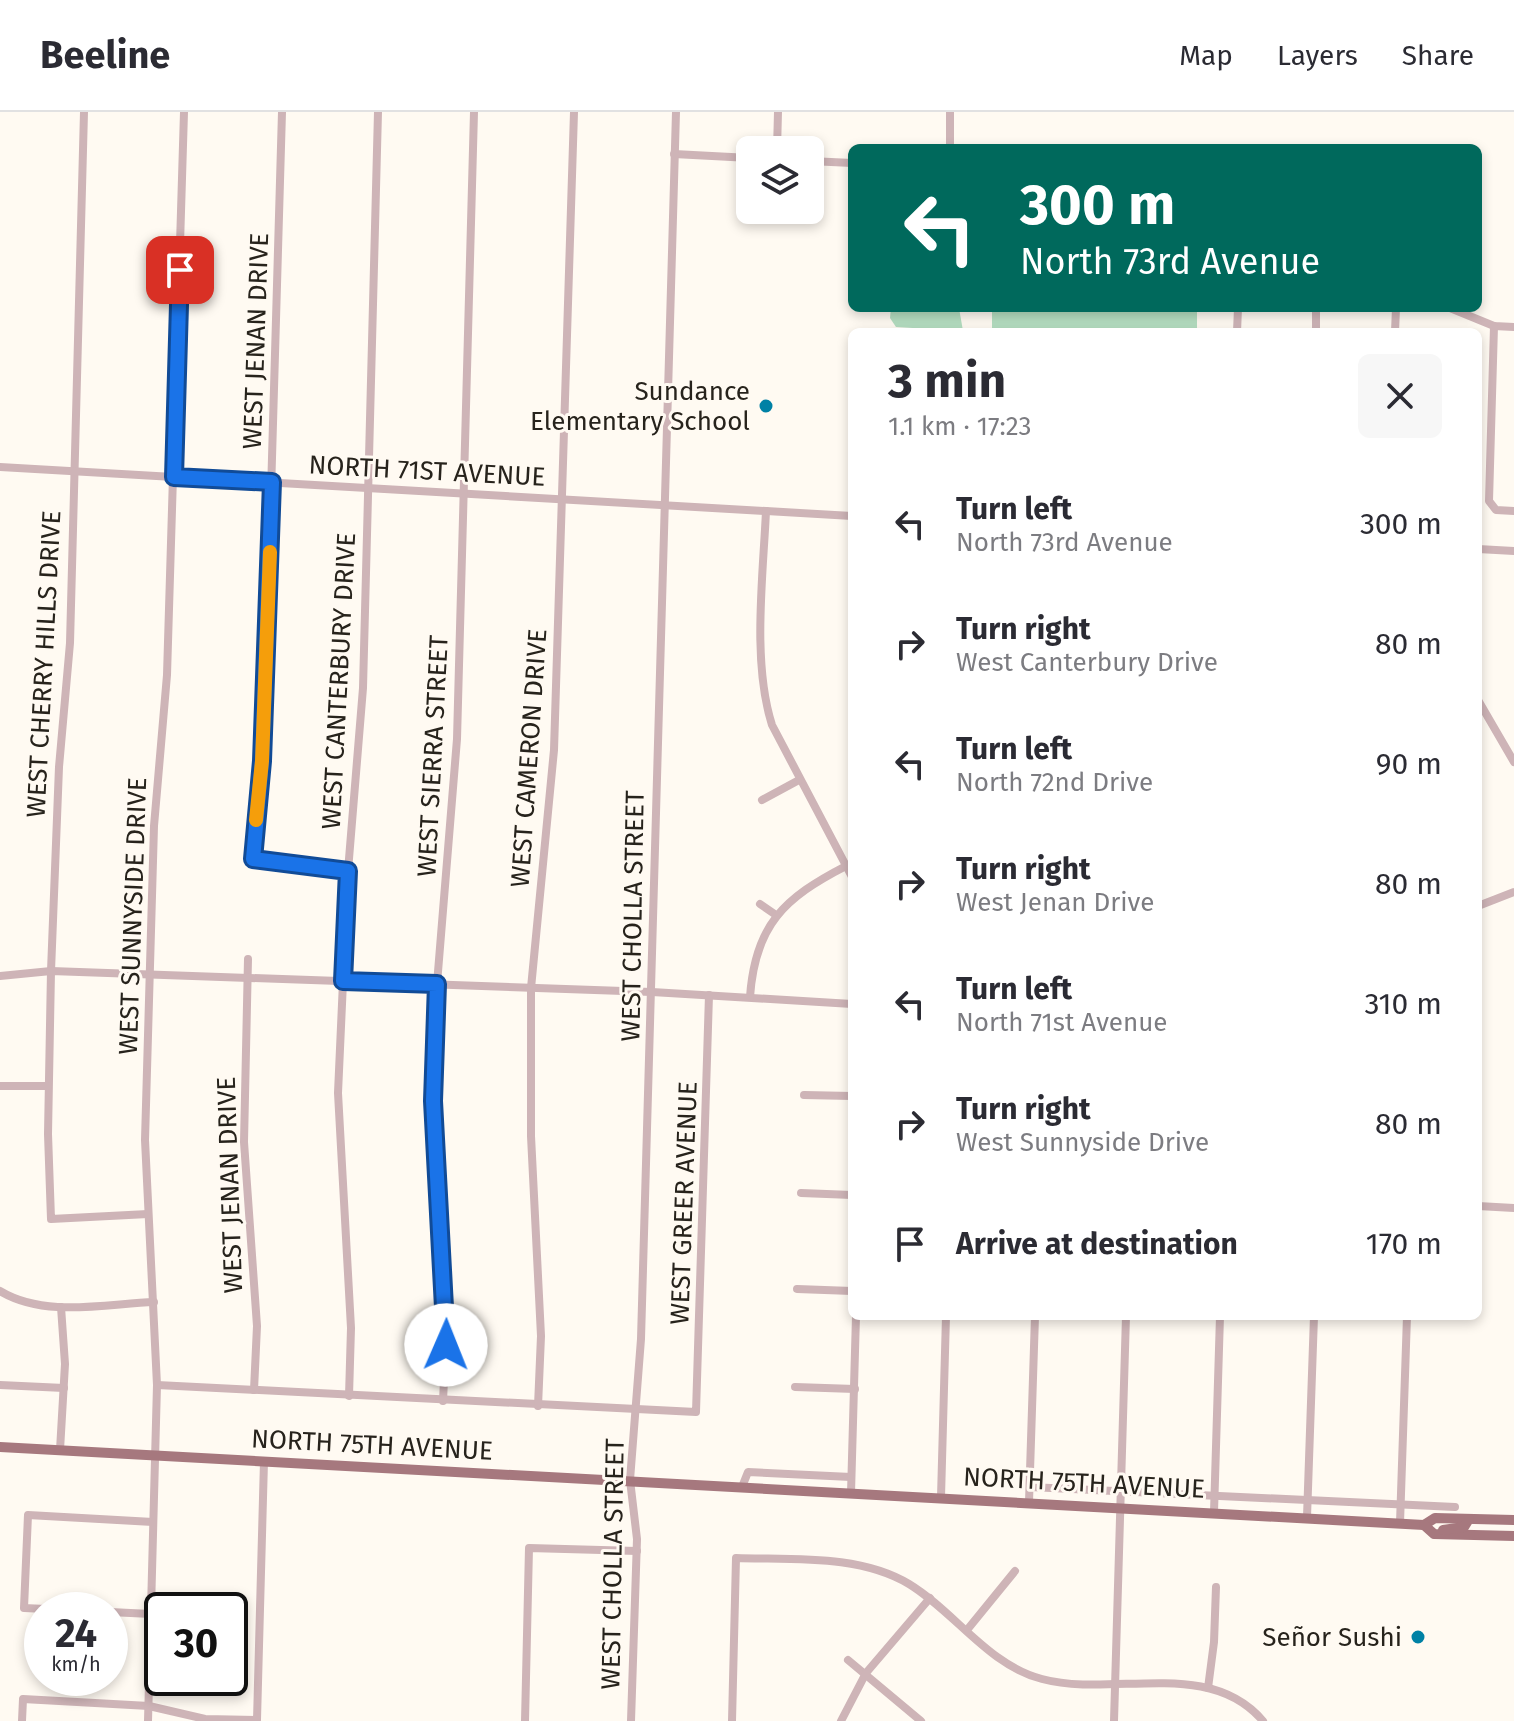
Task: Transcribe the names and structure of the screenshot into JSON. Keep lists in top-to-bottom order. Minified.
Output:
{"streets":{"main road":["NORTH 75TH AVENUE"],"street":["WEST JENAN DRIVE","NORTH 71ST AVENUE","WEST CHERRY HILLS DRIVE","WEST CANTERBURY DRIVE","WEST SIERRA STREET","WEST CAMERON DRIVE","WEST SUNNYSIDE DRIVE","WEST CHOLLA STREET","WEST GREER AVENUE"]},"crossings":[["WEST JENAN DRIVE","NORTH 71ST AVENUE"],["WEST JENAN DRIVE","WEST CANTERBURY DRIVE"],["NORTH 71ST AVENUE","WEST CHERRY HILLS DRIVE"],["NORTH 71ST AVENUE","WEST CANTERBURY DRIVE"],["NORTH 71ST AVENUE","WEST SIERRA STREET"],["NORTH 71ST AVENUE","WEST CAMERON DRIVE"],["NORTH 71ST AVENUE","WEST SUNNYSIDE DRIVE"],["NORTH 71ST AVENUE","WEST CHOLLA STREET"],["WEST CHERRY HILLS DRIVE","WEST SUNNYSIDE DRIVE"],["WEST SUNNYSIDE DRIVE","NORTH 75TH AVENUE"],["WEST CHOLLA STREET","WEST GREER AVENUE"],["WEST CHOLLA STREET","NORTH 75TH AVENUE"]],"places":["Sundance Elementary School","Señor Sushi"],"page":{"header":"Beeline","nav":["Map","Layers","Share"],"turn":["300 m","North 73rd Avenue"],"heading":["3 min","1.1 km · 17:23"],"list":[{"name":"Turn left","note":"North 73rd Avenue","value":"300 m"},{"name":"Turn right","note":"West Canterbury Drive","value":"80 m"},{"name":"Turn left","note":"North 72nd Drive","value":"90 m"},{"name":"Turn right","note":"West Jenan Drive","value":"80 m"},{"name":"Turn left","note":"North 71st Avenue","value":"310 m"},{"name":"Turn right","note":"West Sunnyside Drive","value":"80 m"},{"name":"Arrive at destination","value":"170 m"}],"speed":"24 km/h","limit":"30"}}
